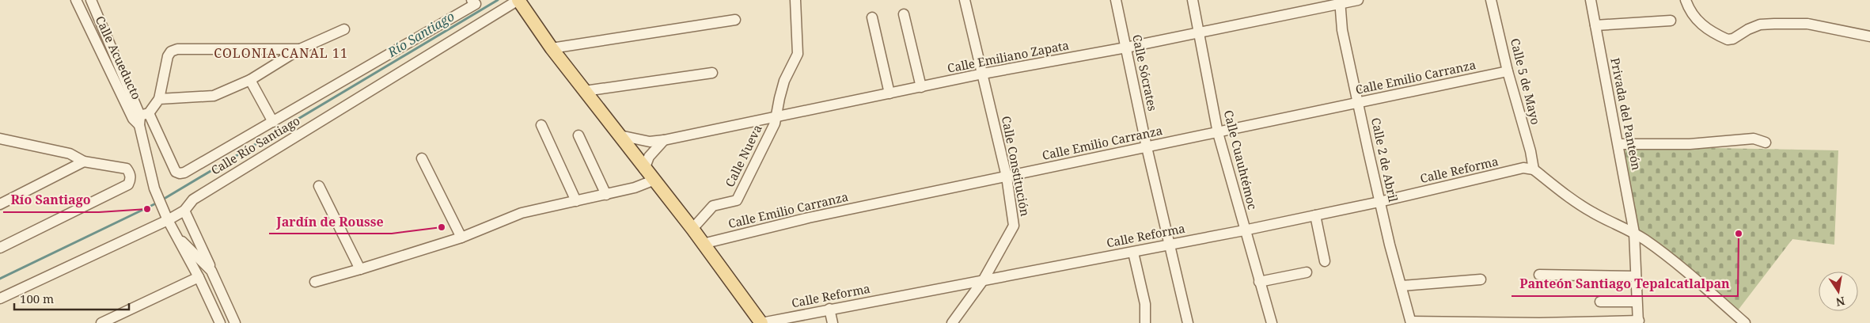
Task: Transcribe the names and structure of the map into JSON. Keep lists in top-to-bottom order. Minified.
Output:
{"streets":{"street":["Calle Emiliano Zapata","Calle Acueducto","Calle Sócrates","Calle Emilio Carranza","Calle 5 de Mayo","Privada del Panteón","Calle Río Santiago","Calle Nueva","Calle Cuauhtémoc","Calle 2 de Abril","Calle Constitución","Calle Reforma"]},"crossings":[["Calle Emiliano Zapata","Calle Sócrates"],["Calle Emiliano Zapata","Calle Nueva"],["Calle Emiliano Zapata","Calle Cuauhtémoc"],["Calle Emiliano Zapata","Calle 2 de Abril"],["Calle Emiliano Zapata","Calle Constitución"],["Calle Acueducto","Calle Río Santiago"],["Calle Sócrates","Calle Emilio Carranza"],["Calle Sócrates","Calle Reforma"],["Calle Emilio Carranza","Calle 5 de Mayo"],["Calle Emilio Carranza","Calle Cuauhtémoc"],["Calle Emilio Carranza","Calle 2 de Abril"],["Calle Emilio Carranza","Calle Constitución"],["Calle 5 de Mayo","Calle Reforma"],["Calle Cuauhtémoc","Calle Reforma"],["Calle 2 de Abril","Calle Reforma"],["Calle Constitución","Calle Reforma"]],"districts":["COLONIA CANAL 11"],"water":["Río Santiago"],"places":["Río Santiago","Jardín de Rousse","Panteón Santiago Tepalcatlalpan"],"scale_bar":"100 m","north":"bottom"}
